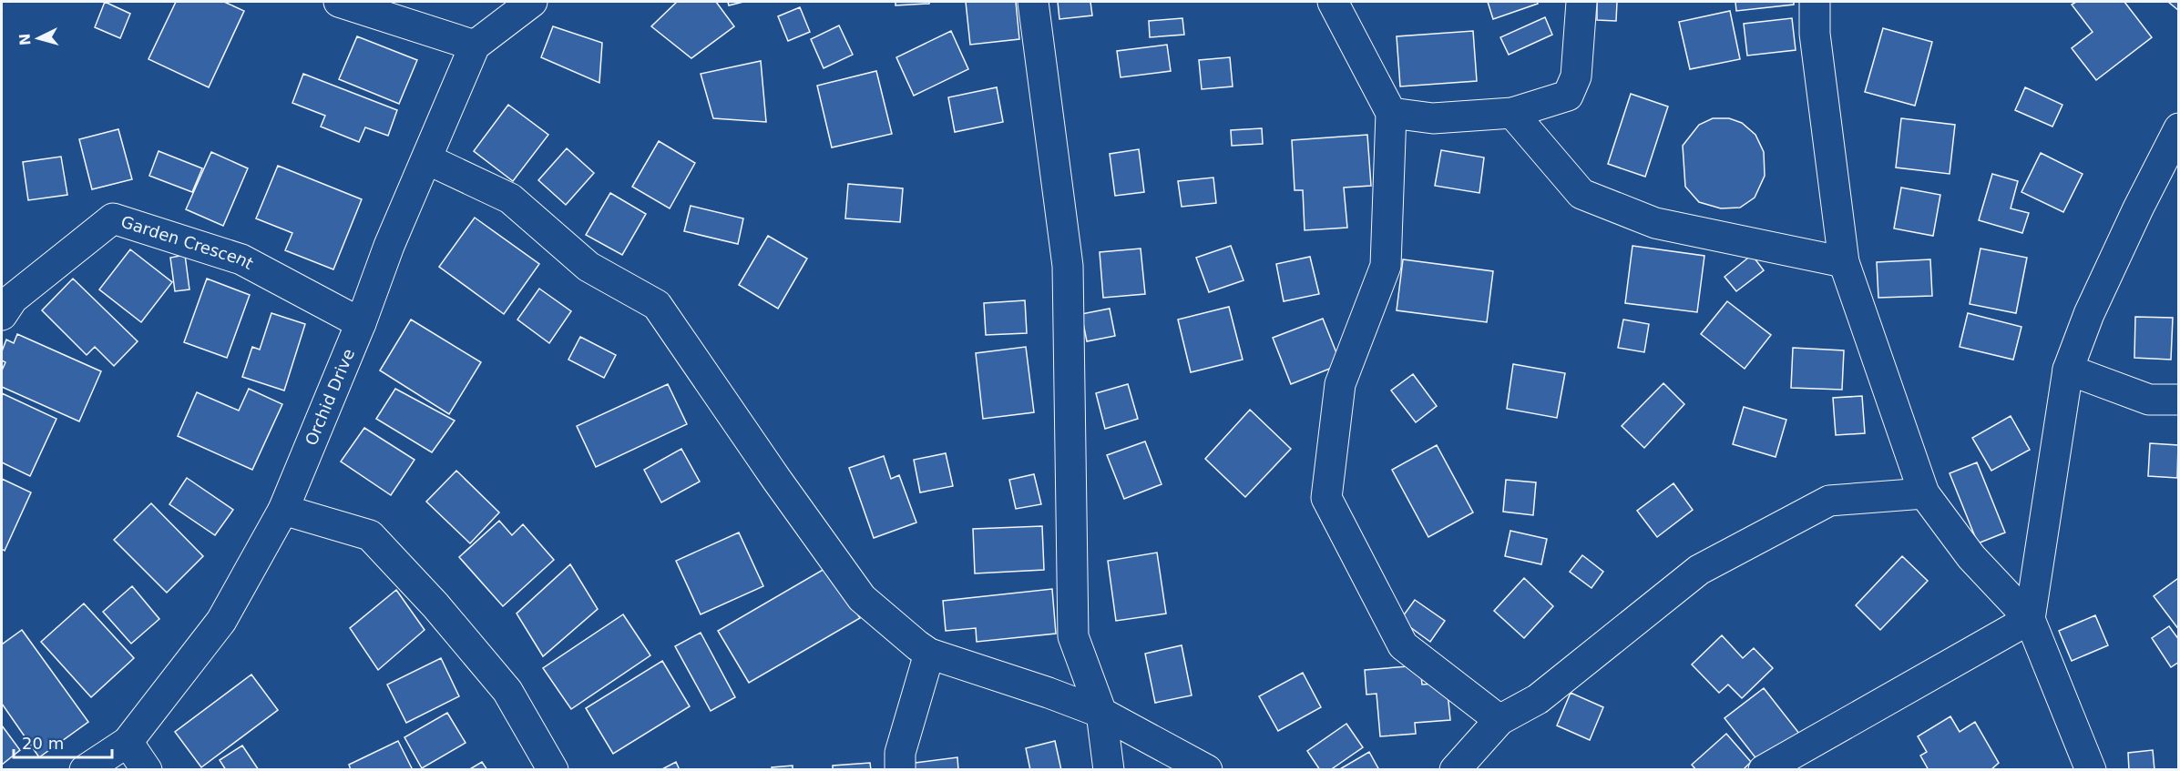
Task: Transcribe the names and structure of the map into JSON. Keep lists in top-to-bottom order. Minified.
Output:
{"streets":{"street":["Garden Crescent","Orchid Drive"]},"crossings":[["Garden Crescent","Orchid Drive"]],"scale_bar":"20 m","north":"left"}
